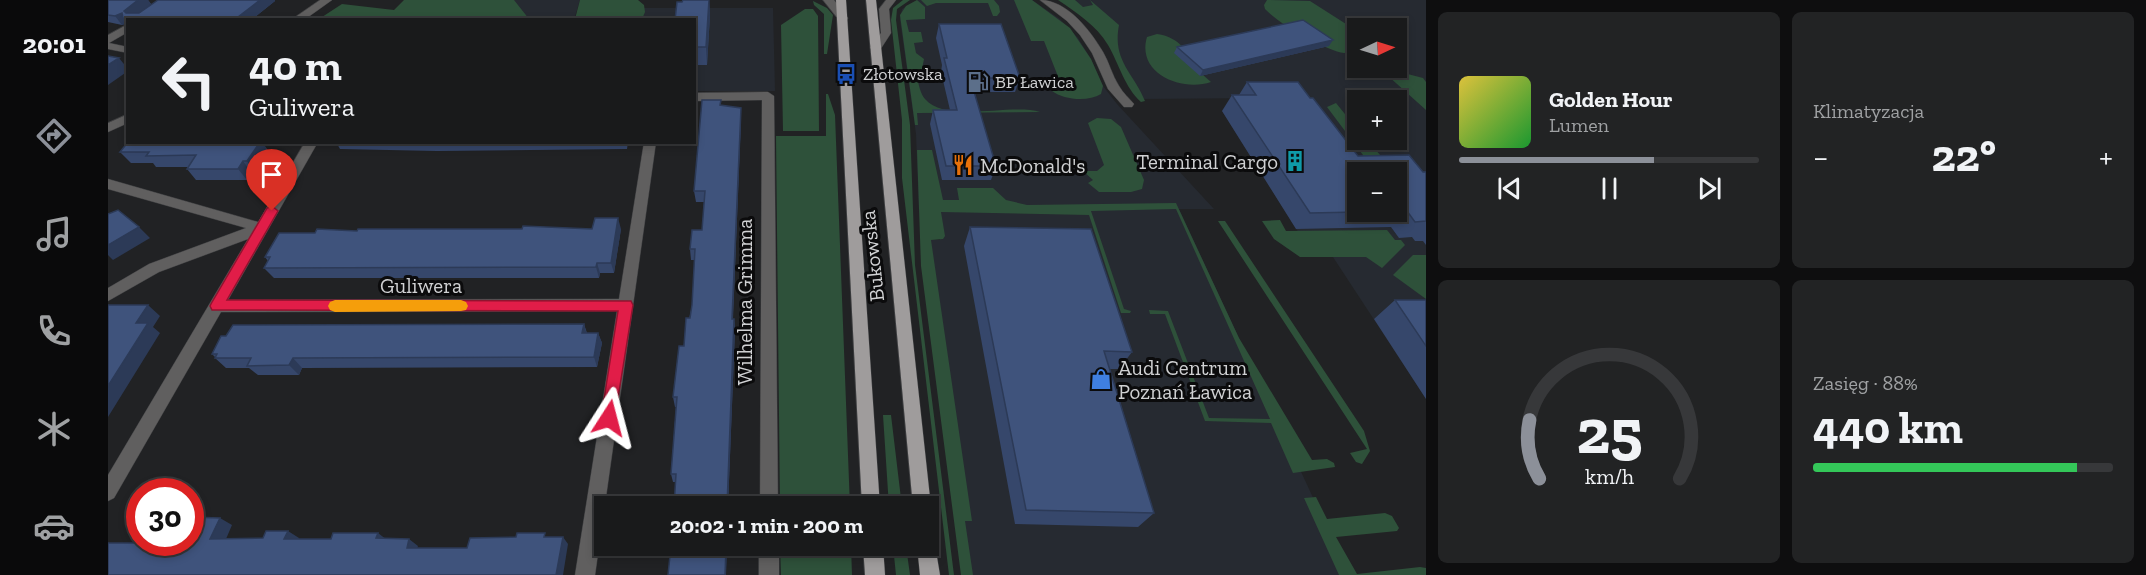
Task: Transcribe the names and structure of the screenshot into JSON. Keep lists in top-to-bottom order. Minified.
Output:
{"streets":{"main road":["Bukowska"],"street":["Guliwera","Wilhelma Grimma"]},"places":{"bus stop":["Złotowska"],"fuel station":["BP Ławica"],"building":["Terminal Cargo"],"restaurant":["McDonald's"],"shop":["Audi Centrum Poznań Ławica"]},"north":"right","page":{"tabs":"20:01","tile":["Klimatyzacja",["Zasięg · 88%","440 km"]],"map_buttons":["+","−"],"turn":["40 m","Guliwera"],"song":["Golden Hour","Lumen"],"heat":["−","22°","+"],"limit":"30","trip":"20:02 · 1 min · 200 m","gauge":["25","km/h"]}}
